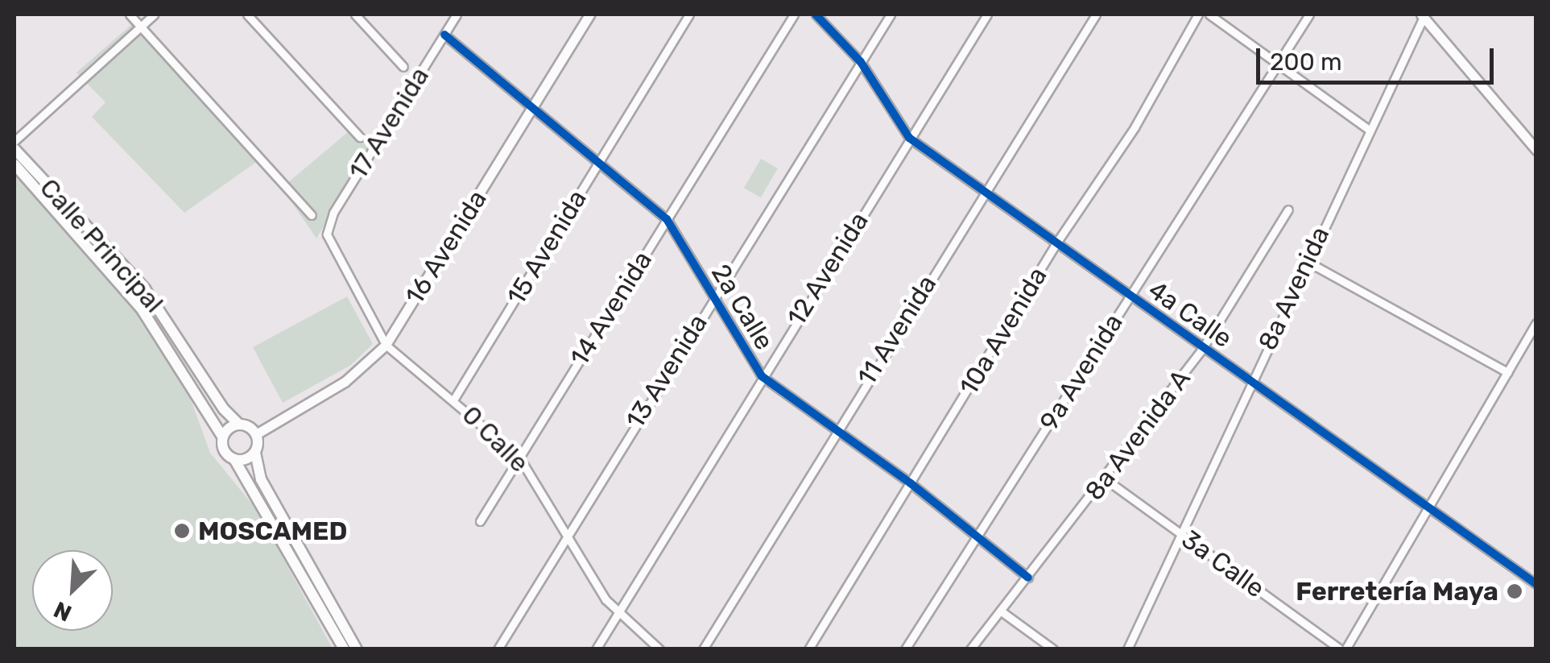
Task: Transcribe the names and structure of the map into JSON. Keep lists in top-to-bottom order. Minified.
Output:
{"streets":{"main road":["Calle Principal","16 Avenida"],"street":["17 Avenida","15 Avenida","12 Avenida","8a Avenida","2a Calle","14 Avenida","4a Calle","11 Avenida","10a Avenida","13 Avenida","9a Avenida","8a Avenida A","0 Calle","3a Calle"]},"crossings":[["17 Avenida","2a Calle"],["17 Avenida","0 Calle"],["Calle Principal","16 Avenida"],["16 Avenida","2a Calle"],["16 Avenida","0 Calle"],["15 Avenida","2a Calle"],["15 Avenida","0 Calle"],["12 Avenida","2a Calle"],["12 Avenida","4a Calle"],["12 Avenida","0 Calle"],["8a Avenida","4a Calle"],["8a Avenida","3a Calle"],["2a Calle","14 Avenida"],["2a Calle","11 Avenida"],["2a Calle","10a Avenida"],["2a Calle","13 Avenida"],["2a Calle","9a Avenida"],["2a Calle","8a Avenida A"],["14 Avenida","0 Calle"],["4a Calle","11 Avenida"],["4a Calle","10a Avenida"],["4a Calle","13 Avenida"],["4a Calle","9a Avenida"],["4a Calle","8a Avenida A"],["13 Avenida","0 Calle"],["8a Avenida A","3a Calle"]],"places":["MOSCAMED","Ferretería Maya"],"scale_bar":"200 m","north":"bottom left"}
